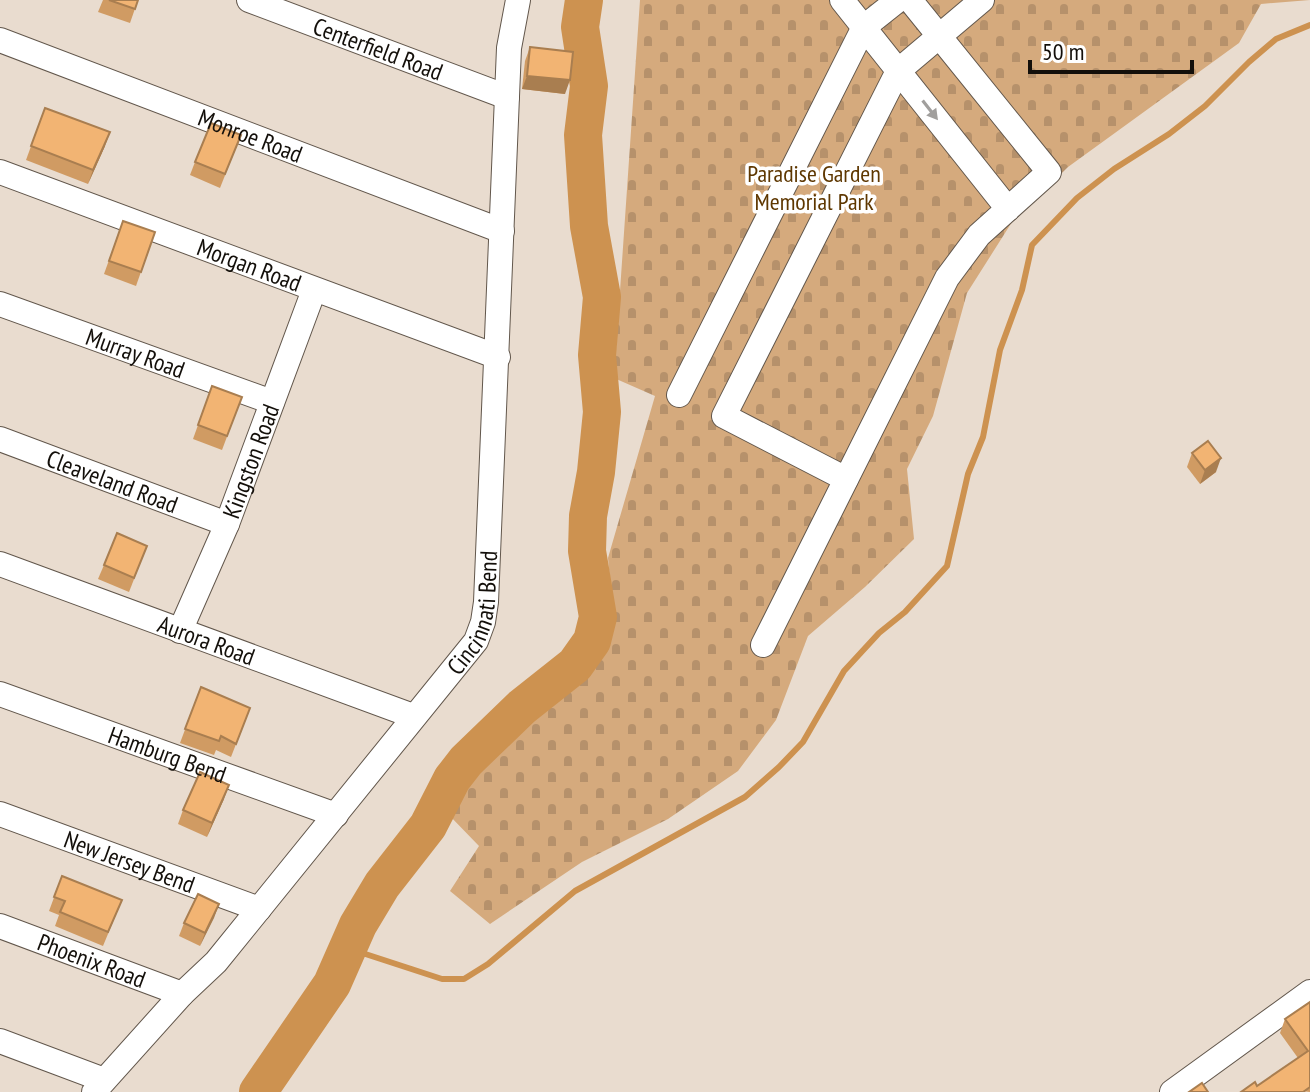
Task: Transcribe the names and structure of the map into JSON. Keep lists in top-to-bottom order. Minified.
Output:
{"streets":{"street":["Centerfield Road","Monroe Road","Morgan Road","Murray Road","Kingston Road","Cleaveland Road","Cincinnati Bend","Aurora Road","Hamburg Bend","New Jersey Bend","Phoenix Road"]},"crossings":[["Centerfield Road","Cincinnati Bend"],["Monroe Road","Cincinnati Bend"],["Morgan Road","Kingston Road"],["Morgan Road","Cincinnati Bend"],["Murray Road","Kingston Road"],["Kingston Road","Cleaveland Road"],["Kingston Road","Aurora Road"],["Cincinnati Bend","Aurora Road"],["Cincinnati Bend","Hamburg Bend"],["Cincinnati Bend","New Jersey Bend"],["Cincinnati Bend","Phoenix Road"]],"parks":["Paradise Garden Memorial Park"],"scale_bar":"50 m"}
